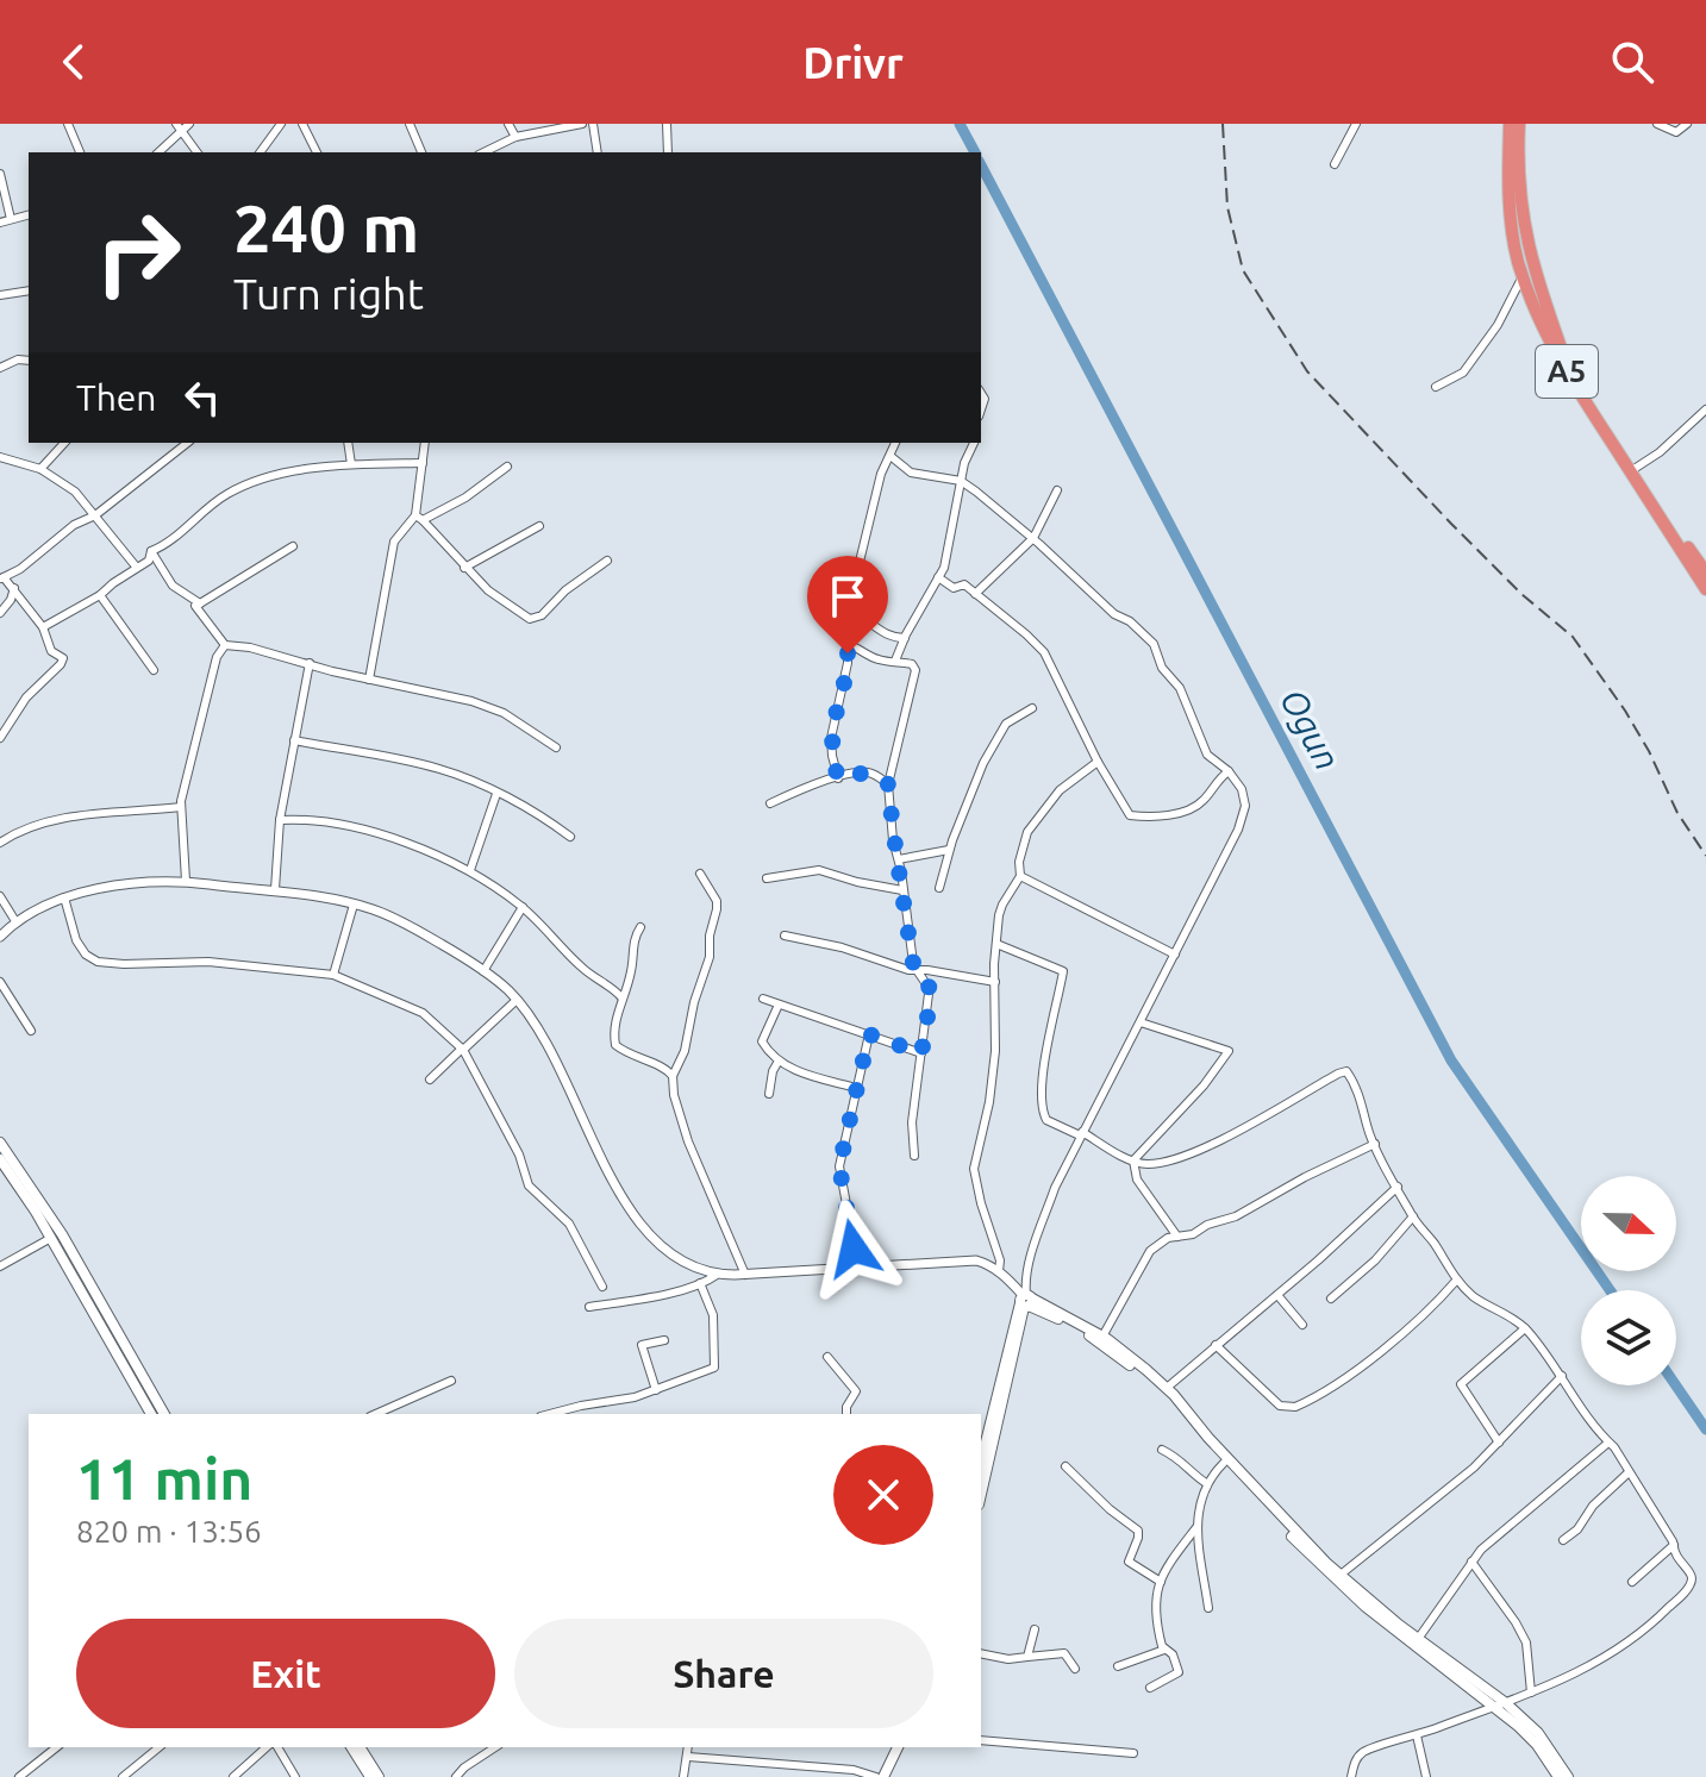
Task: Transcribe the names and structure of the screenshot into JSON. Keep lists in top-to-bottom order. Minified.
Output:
{"streets":{"highway":["A5"]},"water":["Ogun"],"north":"right","page":{"header":"Drivr","turn":["240 m","Turn right"],"then":"Then","heading":["11 min","820 m · 13:56"],"buttons":["Exit","Share"]}}
